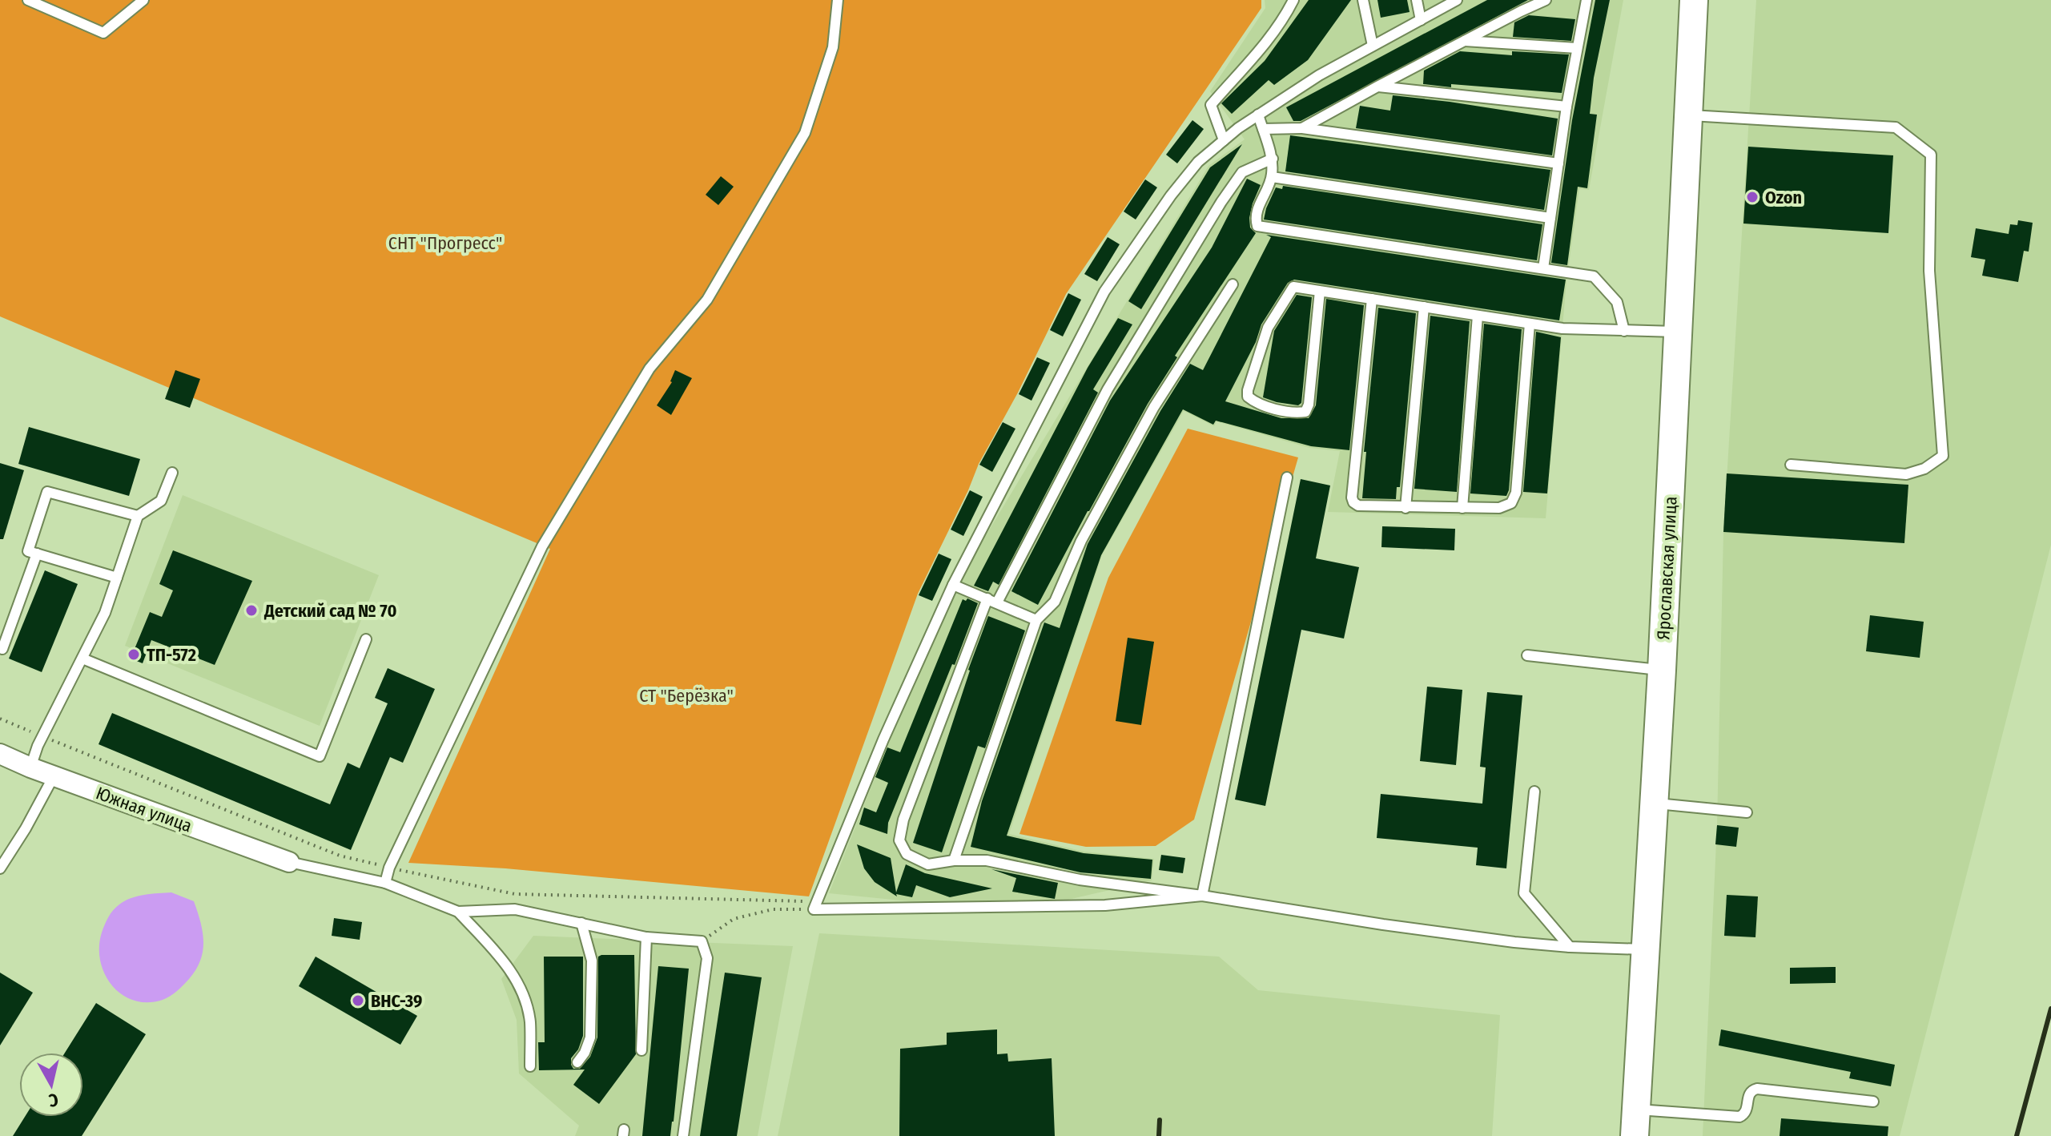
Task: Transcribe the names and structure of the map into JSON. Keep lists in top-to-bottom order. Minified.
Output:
{"streets":{"main road":["Ярославская улица"],"street":["Южная улица"]},"parks":["СНТ \"Прогресс\"","СТ \"Берёзка\""],"places":["Ozon","Детский сад № 70","ТП-572","ВНС-39"],"north":"bottom"}
